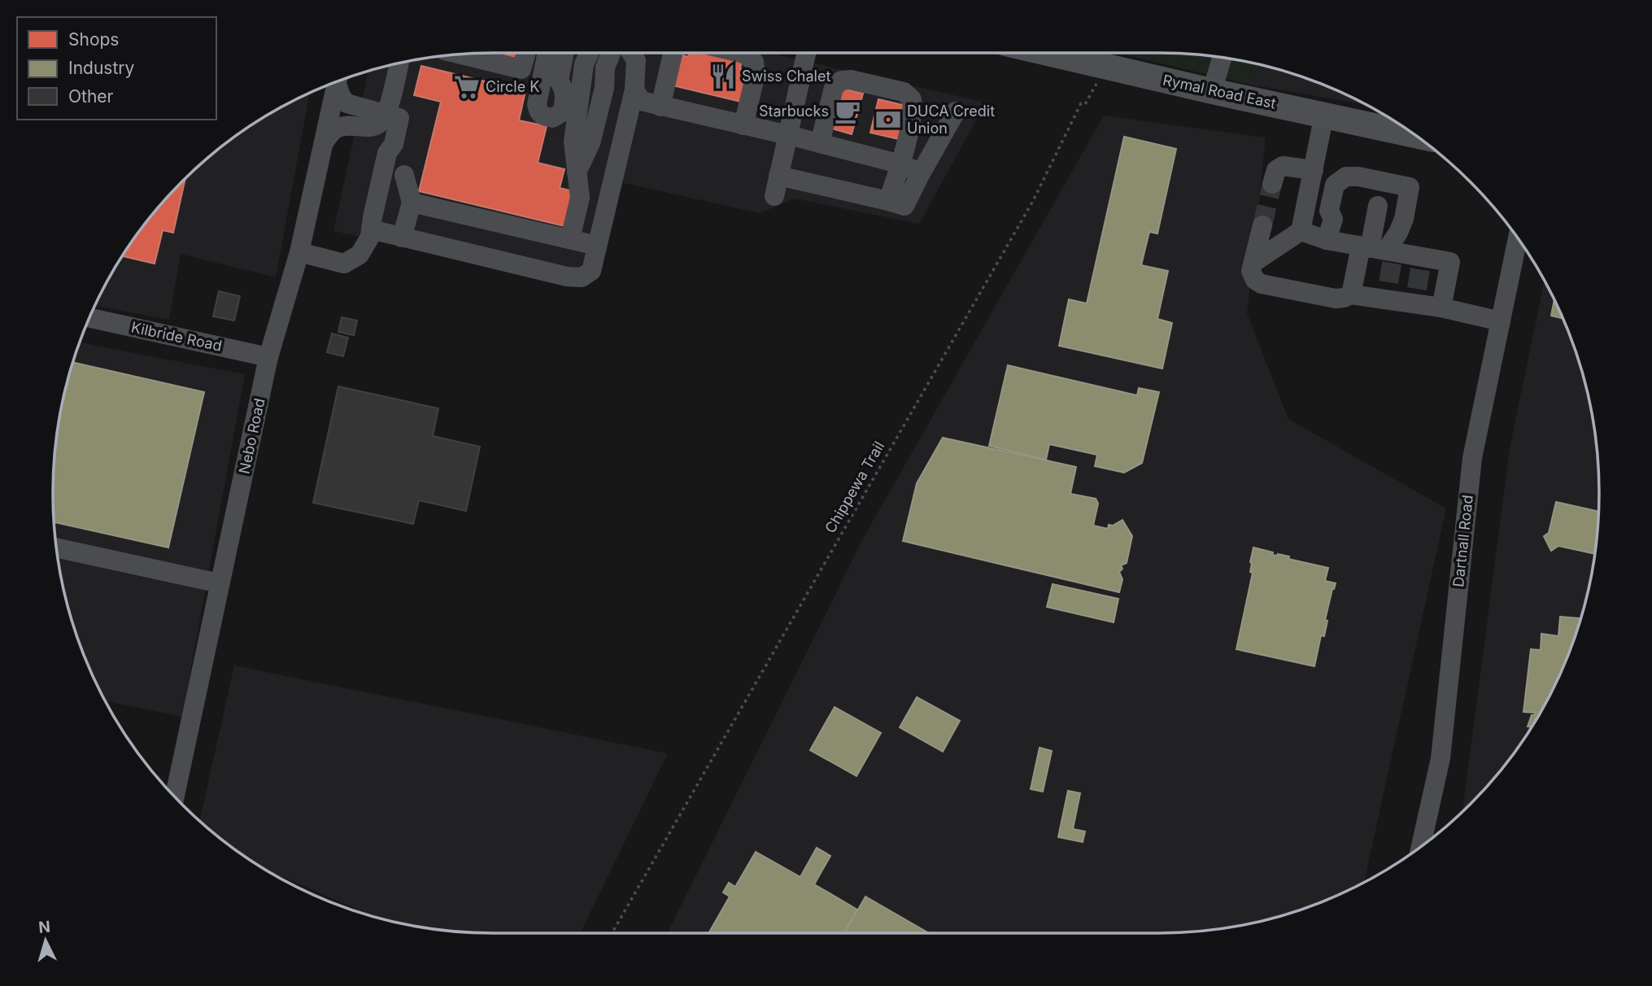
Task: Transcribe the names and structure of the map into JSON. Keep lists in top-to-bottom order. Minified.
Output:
{"streets":{"main road":["Rymal Road East"],"street":["Kilbride Road","Nebo Road","Dartnall Road"],"path":["Chippewa Trail"]},"crossings":[["Rymal Road East","Chippewa Trail"],["Kilbride Road","Nebo Road"]],"places":{"restaurant":["Swiss Chalet"],"supermarket":["Circle K"],"cafe":["Starbucks"],"bank":["DUCA Credit Union"]},"legend":["Shops","Industry","Other"],"north":"top"}
